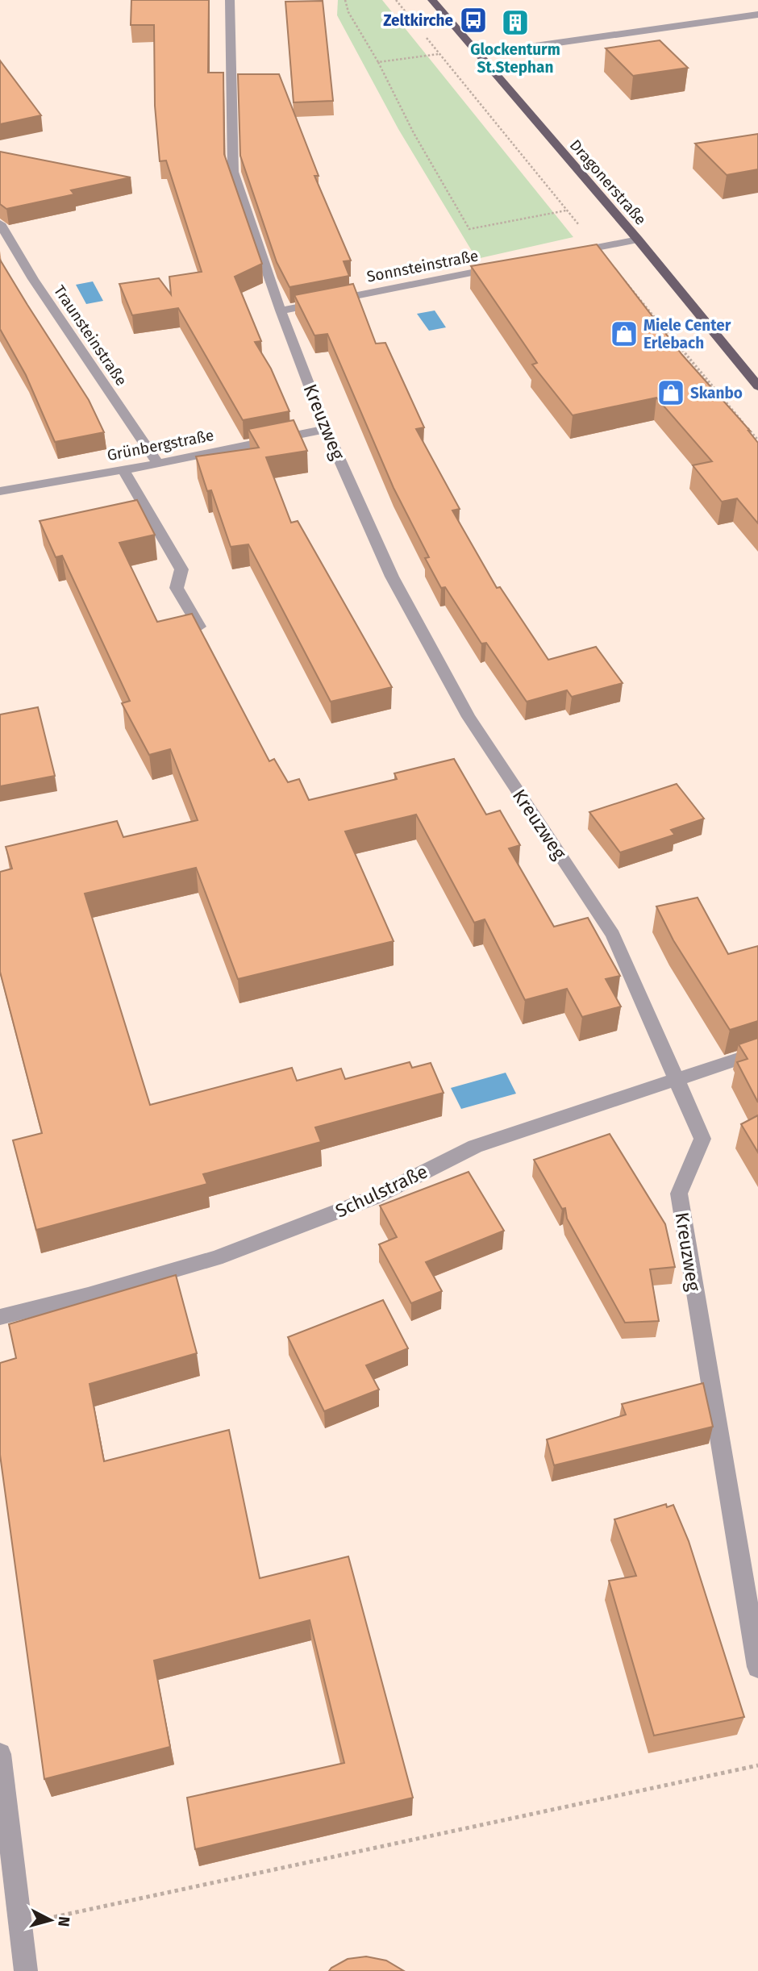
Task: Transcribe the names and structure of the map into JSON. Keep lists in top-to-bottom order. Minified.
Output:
{"streets":{"main road":["Dragonerstraße"],"street":["Sonnsteinstraße","Traunsteinstraße","Kreuzweg","Grünbergstraße","Schulstraße"]},"crossings":[["Sonnsteinstraße","Kreuzweg"],["Traunsteinstraße","Grünbergstraße"],["Kreuzweg","Grünbergstraße"],["Kreuzweg","Schulstraße"]],"places":{"bus stop":["Zeltkirche"],"building":["Glockenturm St.Stephan"],"shop":["Miele Center Erlebach","Skanbo"]},"north":"right"}
